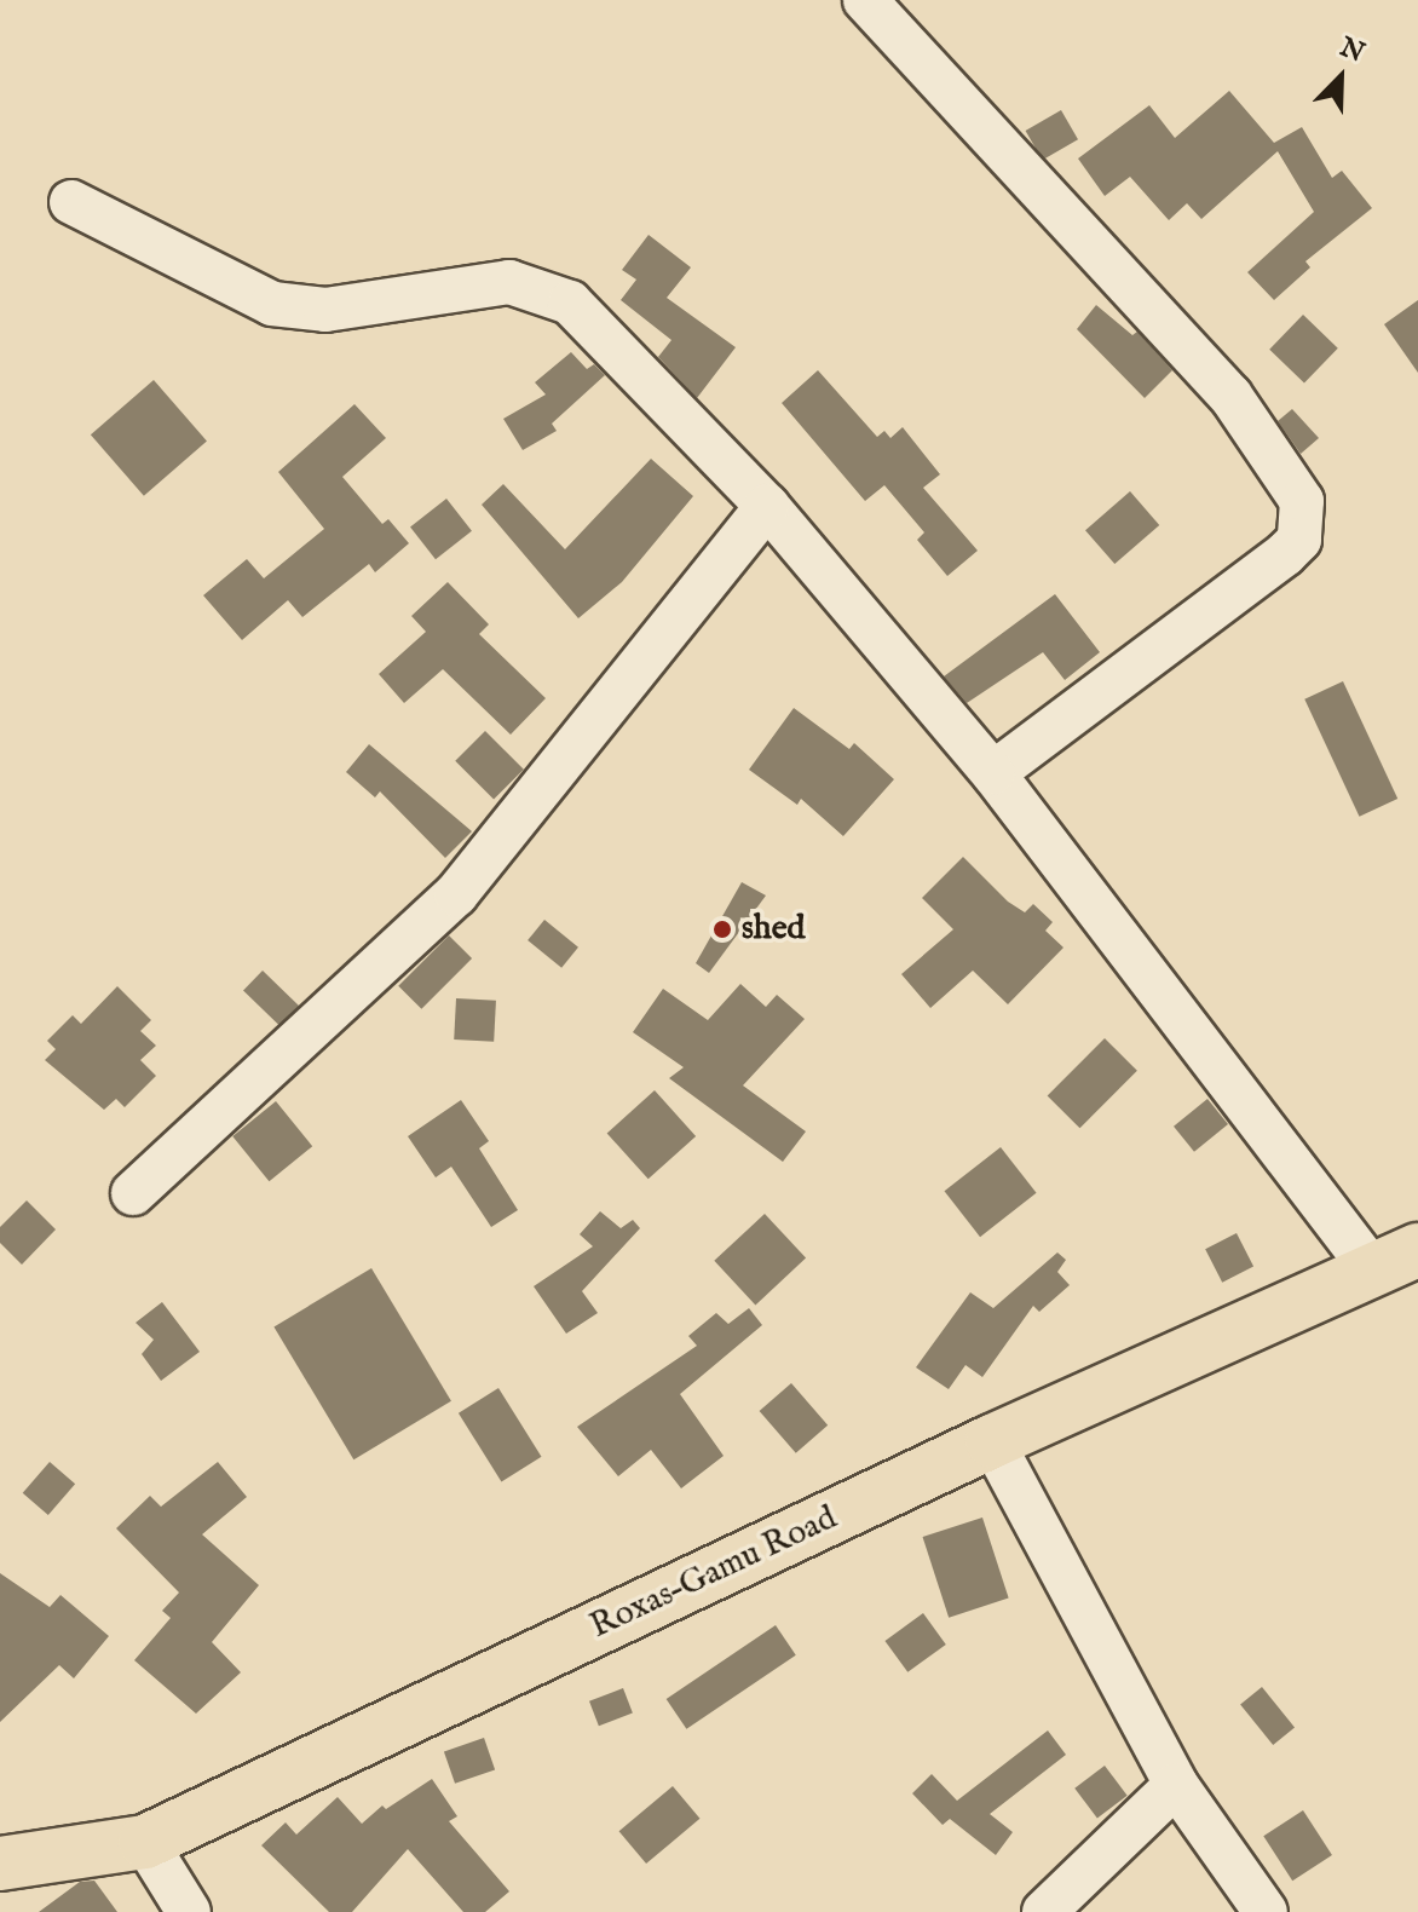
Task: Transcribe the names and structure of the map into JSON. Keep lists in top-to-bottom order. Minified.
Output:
{"streets":{"main road":["Roxas–Gamu Road"]},"places":["shed"],"north":"top right"}
